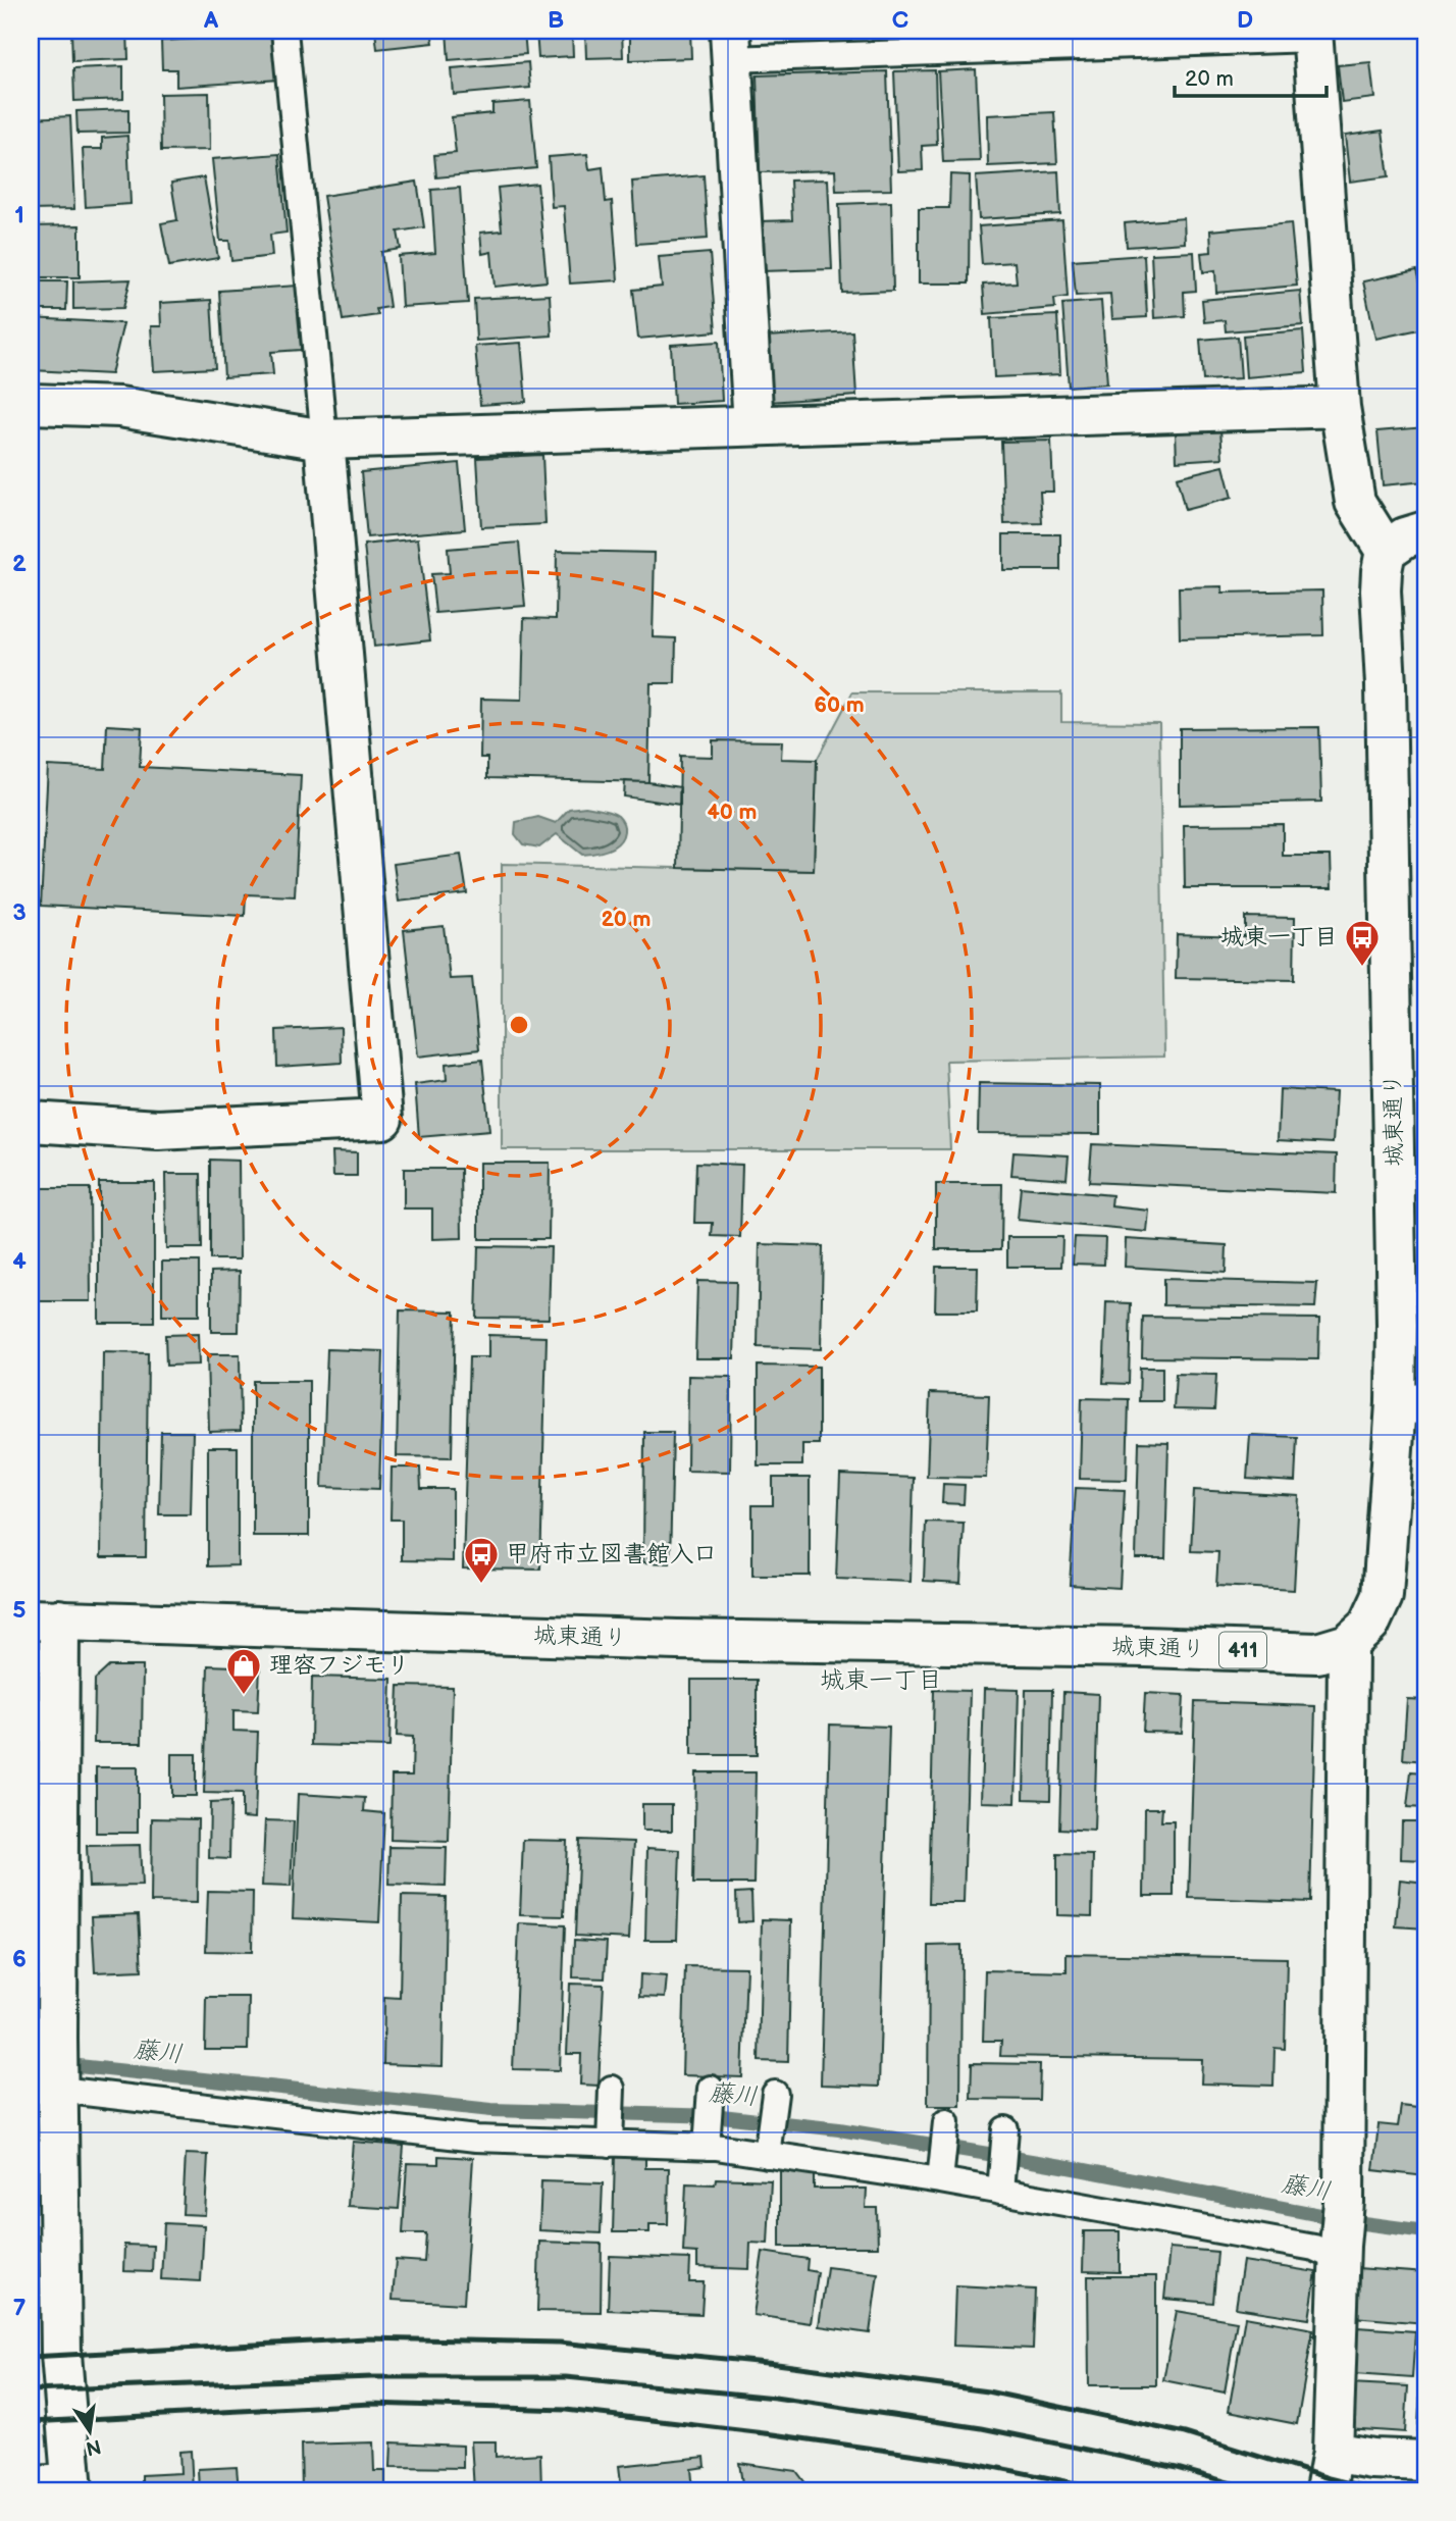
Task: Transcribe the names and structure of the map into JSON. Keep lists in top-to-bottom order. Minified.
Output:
{"streets":{"main road":["城東通り","411"]},"districts":["城東一丁目"],"water":["藤川"],"places":{"bus stop":["城東一丁目","甲府市立図書館入口"],"shop":["理容フジモリ"]},"scale_bar":"20 m","north":"bottom","grid":{"columns":["A","B","C","D"],"rows":["1","2","3","4","5","6","7"]},"rings":["60 m","40 m","20 m"]}
